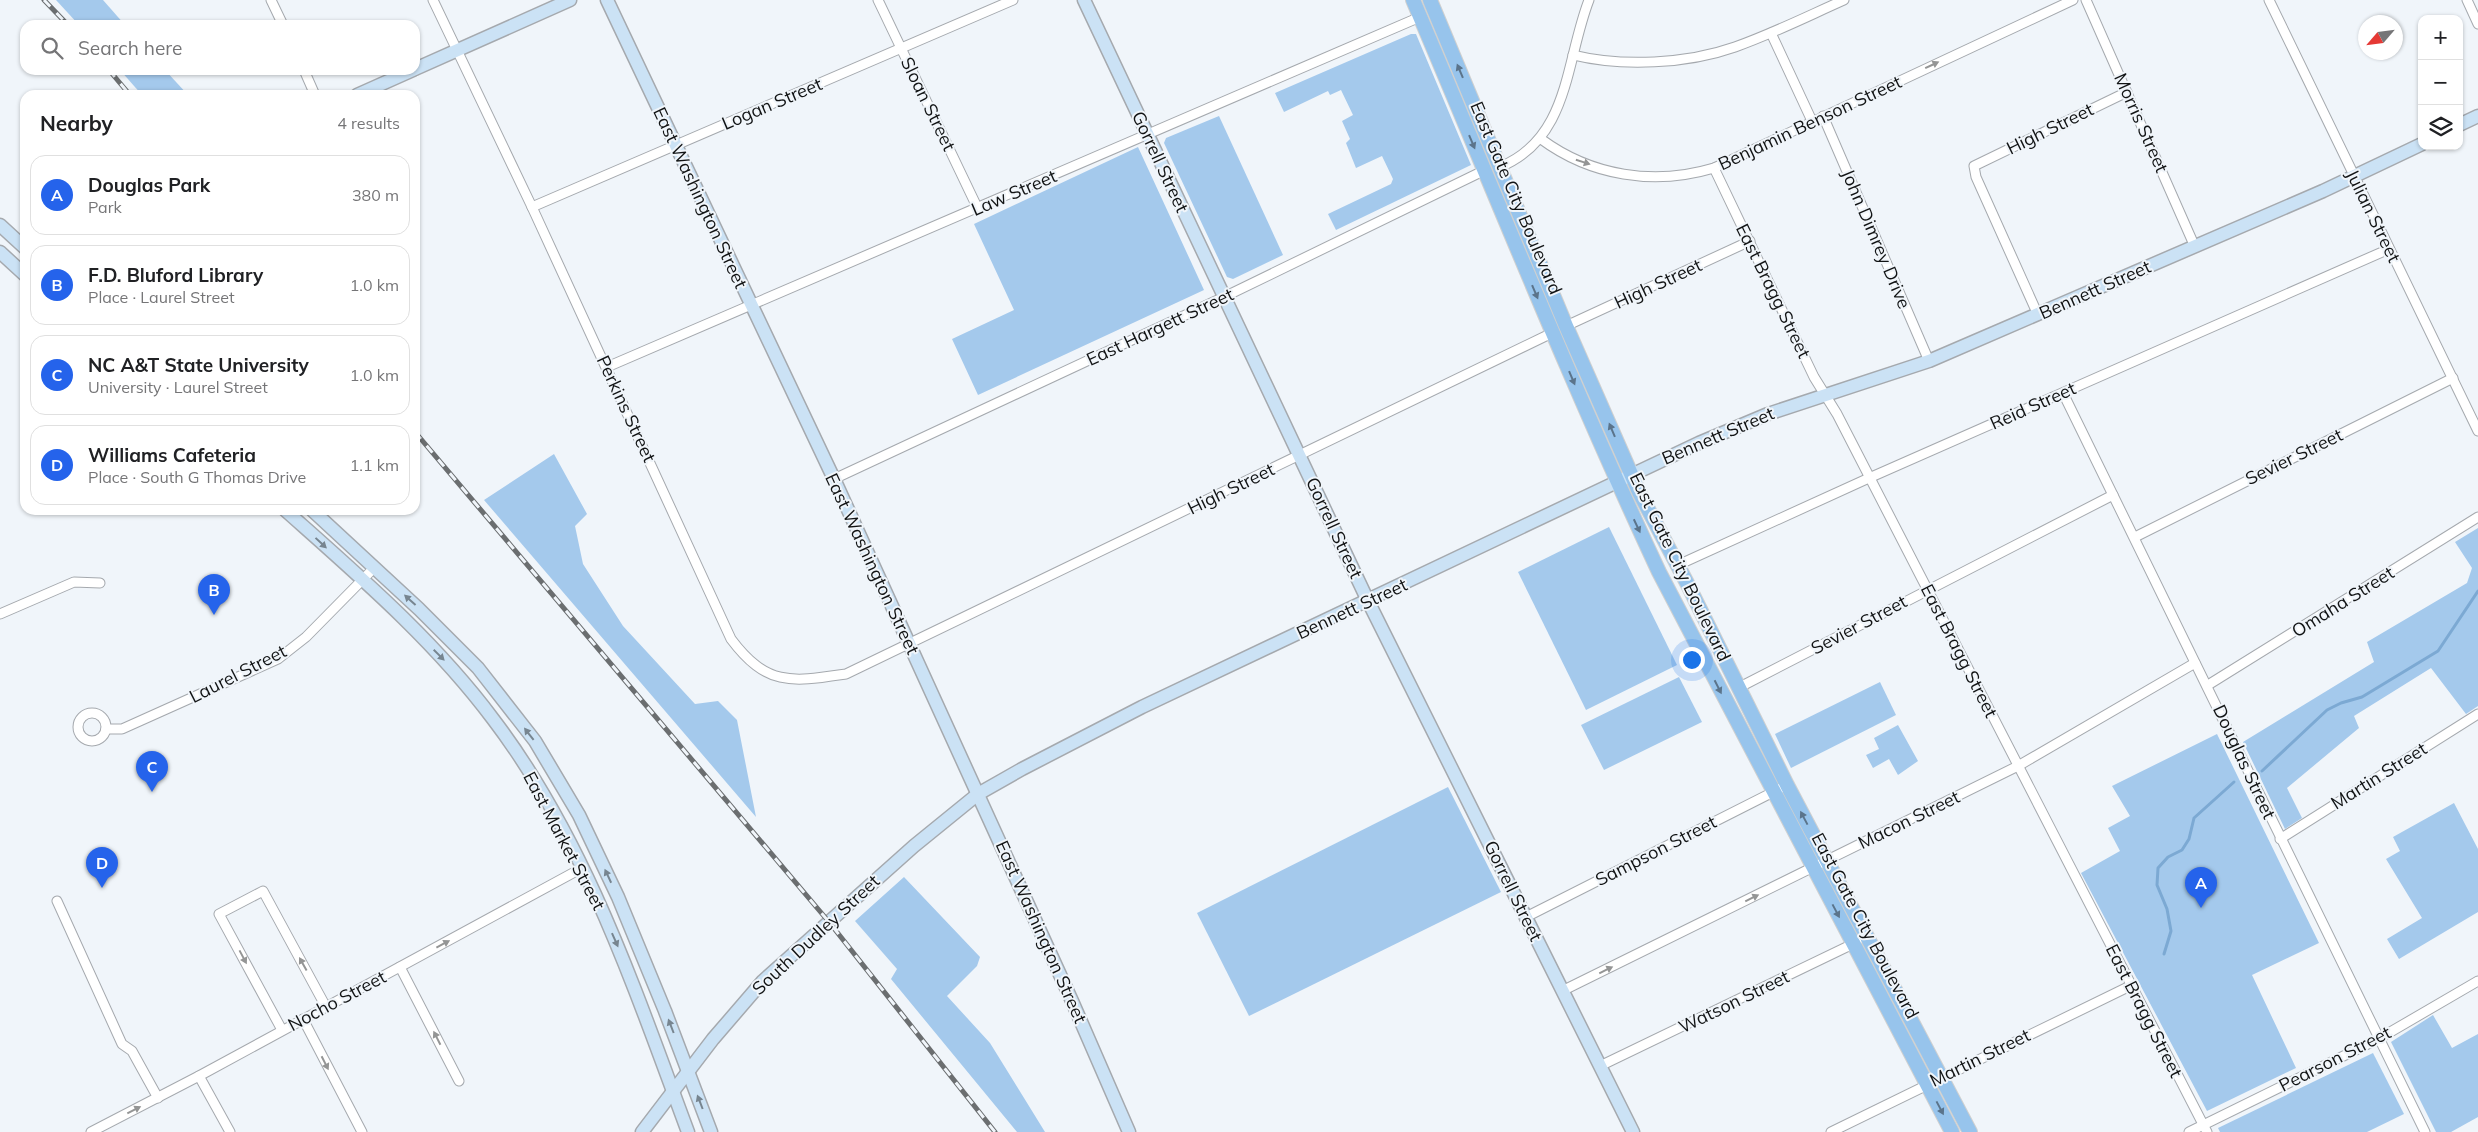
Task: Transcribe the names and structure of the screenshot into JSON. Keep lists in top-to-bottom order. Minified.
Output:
{"streets":{"main road":["East Gate City Boulevard"],"street":["Logan Street","Sloan Street","Benjamin Benson Street","Morris Street","High Street","Gorrell Street","Law Street","East Washington Street","Julian Street","John Dimrey Drive","Bennett Street","East Bragg Street","East Hargett Street","Reid Street","Perkins Street","Sevier Street","Omaha Street","Laurel Street","Douglas Street","Martin Street","Macon Street","East Market Street","Sampson Street","South Dudley Street","Nocho Street","Watson Street","Pearson Street"]},"crossings":[["Logan Street","Sloan Street"],["Logan Street","East Washington Street"],["Logan Street","Perkins Street"],["Sloan Street","Law Street"],["Benjamin Benson Street","John Dimrey Drive"],["Benjamin Benson Street","East Bragg Street"],["Morris Street","High Street"],["Morris Street","Bennett Street"],["High Street","Gorrell Street"],["High Street","East Washington Street"],["High Street","East Gate City Boulevard"],["High Street","Bennett Street"],["High Street","East Bragg Street"],["High Street","Perkins Street"],["Gorrell Street","Law Street"],["Gorrell Street","Bennett Street"],["Gorrell Street","East Hargett Street"],["Gorrell Street","Macon Street"],["Gorrell Street","Sampson Street"],["Gorrell Street","Watson Street"],["Law Street","East Washington Street"],["Law Street","East Gate City Boulevard"],["Law Street","Perkins Street"],["East Washington Street","Bennett Street"],["East Washington Street","East Hargett Street"],["East Washington Street","Perkins Street"],["East Washington Street","South Dudley Street"],["East Gate City Boulevard","Bennett Street"],["East Gate City Boulevard","East Hargett Street"],["East Gate City Boulevard","Reid Street"],["East Gate City Boulevard","Sevier Street"],["East Gate City Boulevard","Martin Street"],["East Gate City Boulevard","Macon Street"],["East Gate City Boulevard","Sampson Street"],["East Gate City Boulevard","Watson Street"],["Julian Street","Bennett Street"],["Julian Street","Reid Street"],["Julian Street","Sevier Street"],["John Dimrey Drive","Bennett Street"],["Bennett Street","East Bragg Street"],["Bennett Street","South Dudley Street"],["East Bragg Street","Reid Street"],["East Bragg Street","Sevier Street"],["East Bragg Street","Martin Street"],["East Bragg Street","Macon Street"],["East Bragg Street","Pearson Street"],["Reid Street","Douglas Street"],["Sevier Street","Douglas Street"],["Omaha Street","Douglas Street"],["Laurel Street","East Market Street"],["Douglas Street","Martin Street"],["Douglas Street","Macon Street"],["Douglas Street","Pearson Street"],["East Market Street","South Dudley Street"],["East Market Street","Nocho Street"]],"one_way":["Benjamin Benson Street","Macon Street","Nocho Street"],"north":"bottom left","page":{"map_buttons":["+","−"],"search":"Search here","heading":["Nearby","4 results"],"list":[{"mark":"A","name":"Douglas Park","note":"Park","value":"380 m"},{"mark":"B","name":"F.D. Bluford Library","note":"Place · Laurel Street","value":"1.0 km"},{"mark":"C","name":"NC A&T State University","note":"University · Laurel Street","value":"1.0 km"},{"mark":"D","name":"Williams Cafeteria","note":"Place · South G Thomas Drive","value":"1.1 km"}],"pins":["B","C","D","A"]}}
